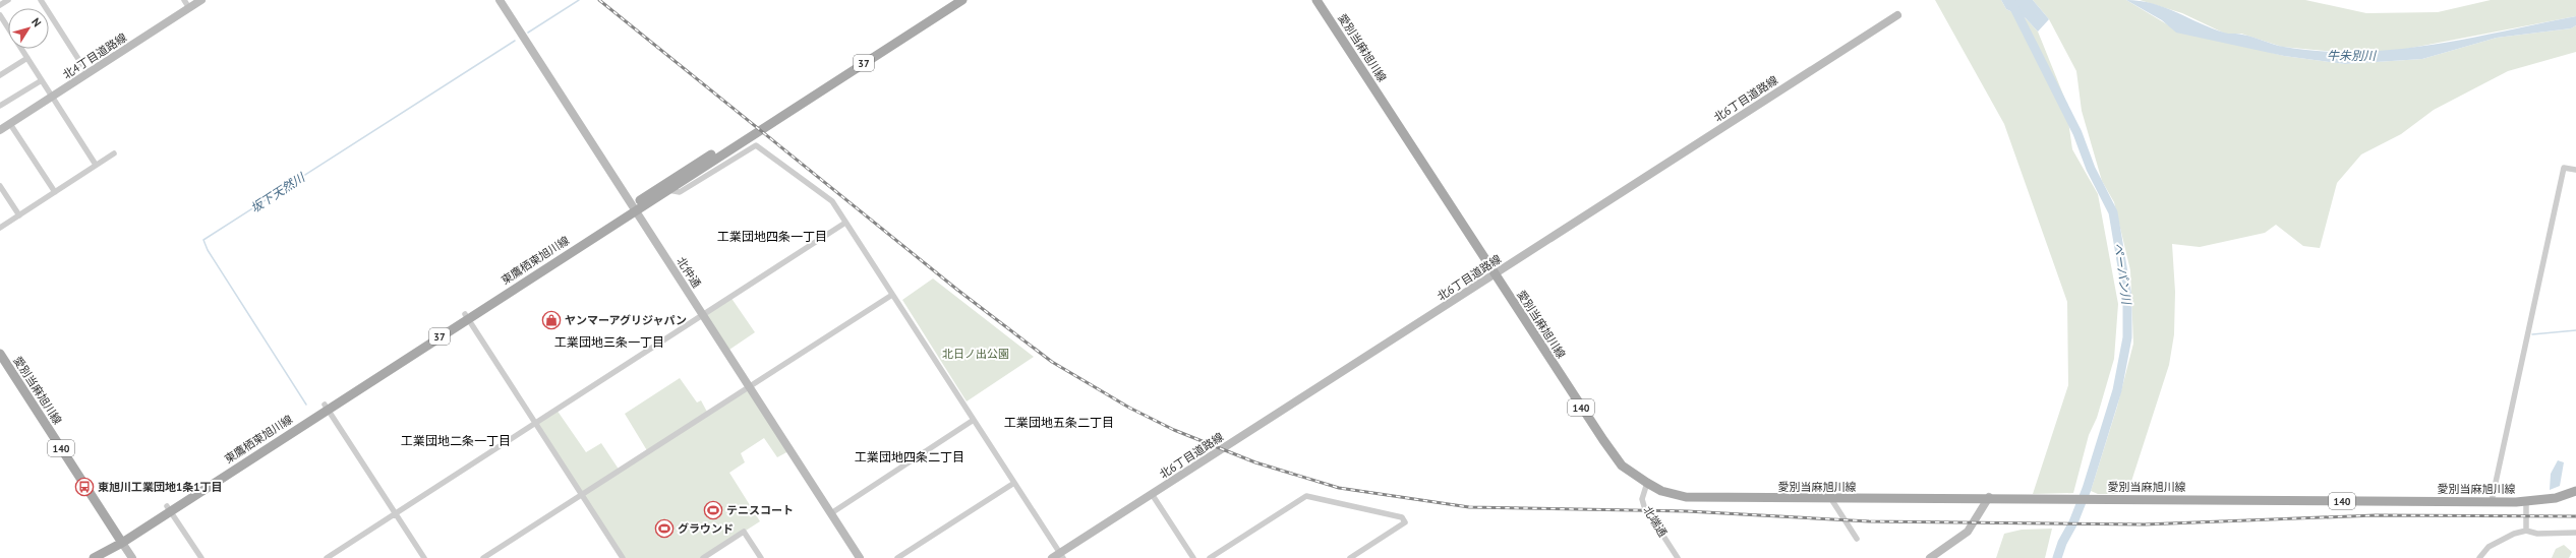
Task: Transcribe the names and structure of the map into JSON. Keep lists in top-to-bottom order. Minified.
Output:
{"streets":{"main road":["愛別当麻旭川線","37","東鷹栖東旭川線","140"],"street":["北4丁目道路線","北6丁目道路線","北仲通","北端通"]},"crossings":[["愛別当麻旭川線","37"],["愛別当麻旭川線","北6丁目道路線"],["愛別当麻旭川線","東鷹栖東旭川線"],["愛別当麻旭川線","北端通"],["37","東鷹栖東旭川線"],["東鷹栖東旭川線","北仲通"]],"districts":["工業団地四条一丁目","工業団地三条一丁目","工業団地五条二丁目","工業団地二条一丁目","工業団地四条二丁目"],"water":["牛朱別川","坂下天然川","ペーパン川"],"parks":["北日ノ出公園"],"places":{"shop":["ヤンマーアグリジャパン"],"bus stop":["東旭川工業団地1条1丁目"],"sports":["テニスコート","グラウンド"]},"north":"top right"}
